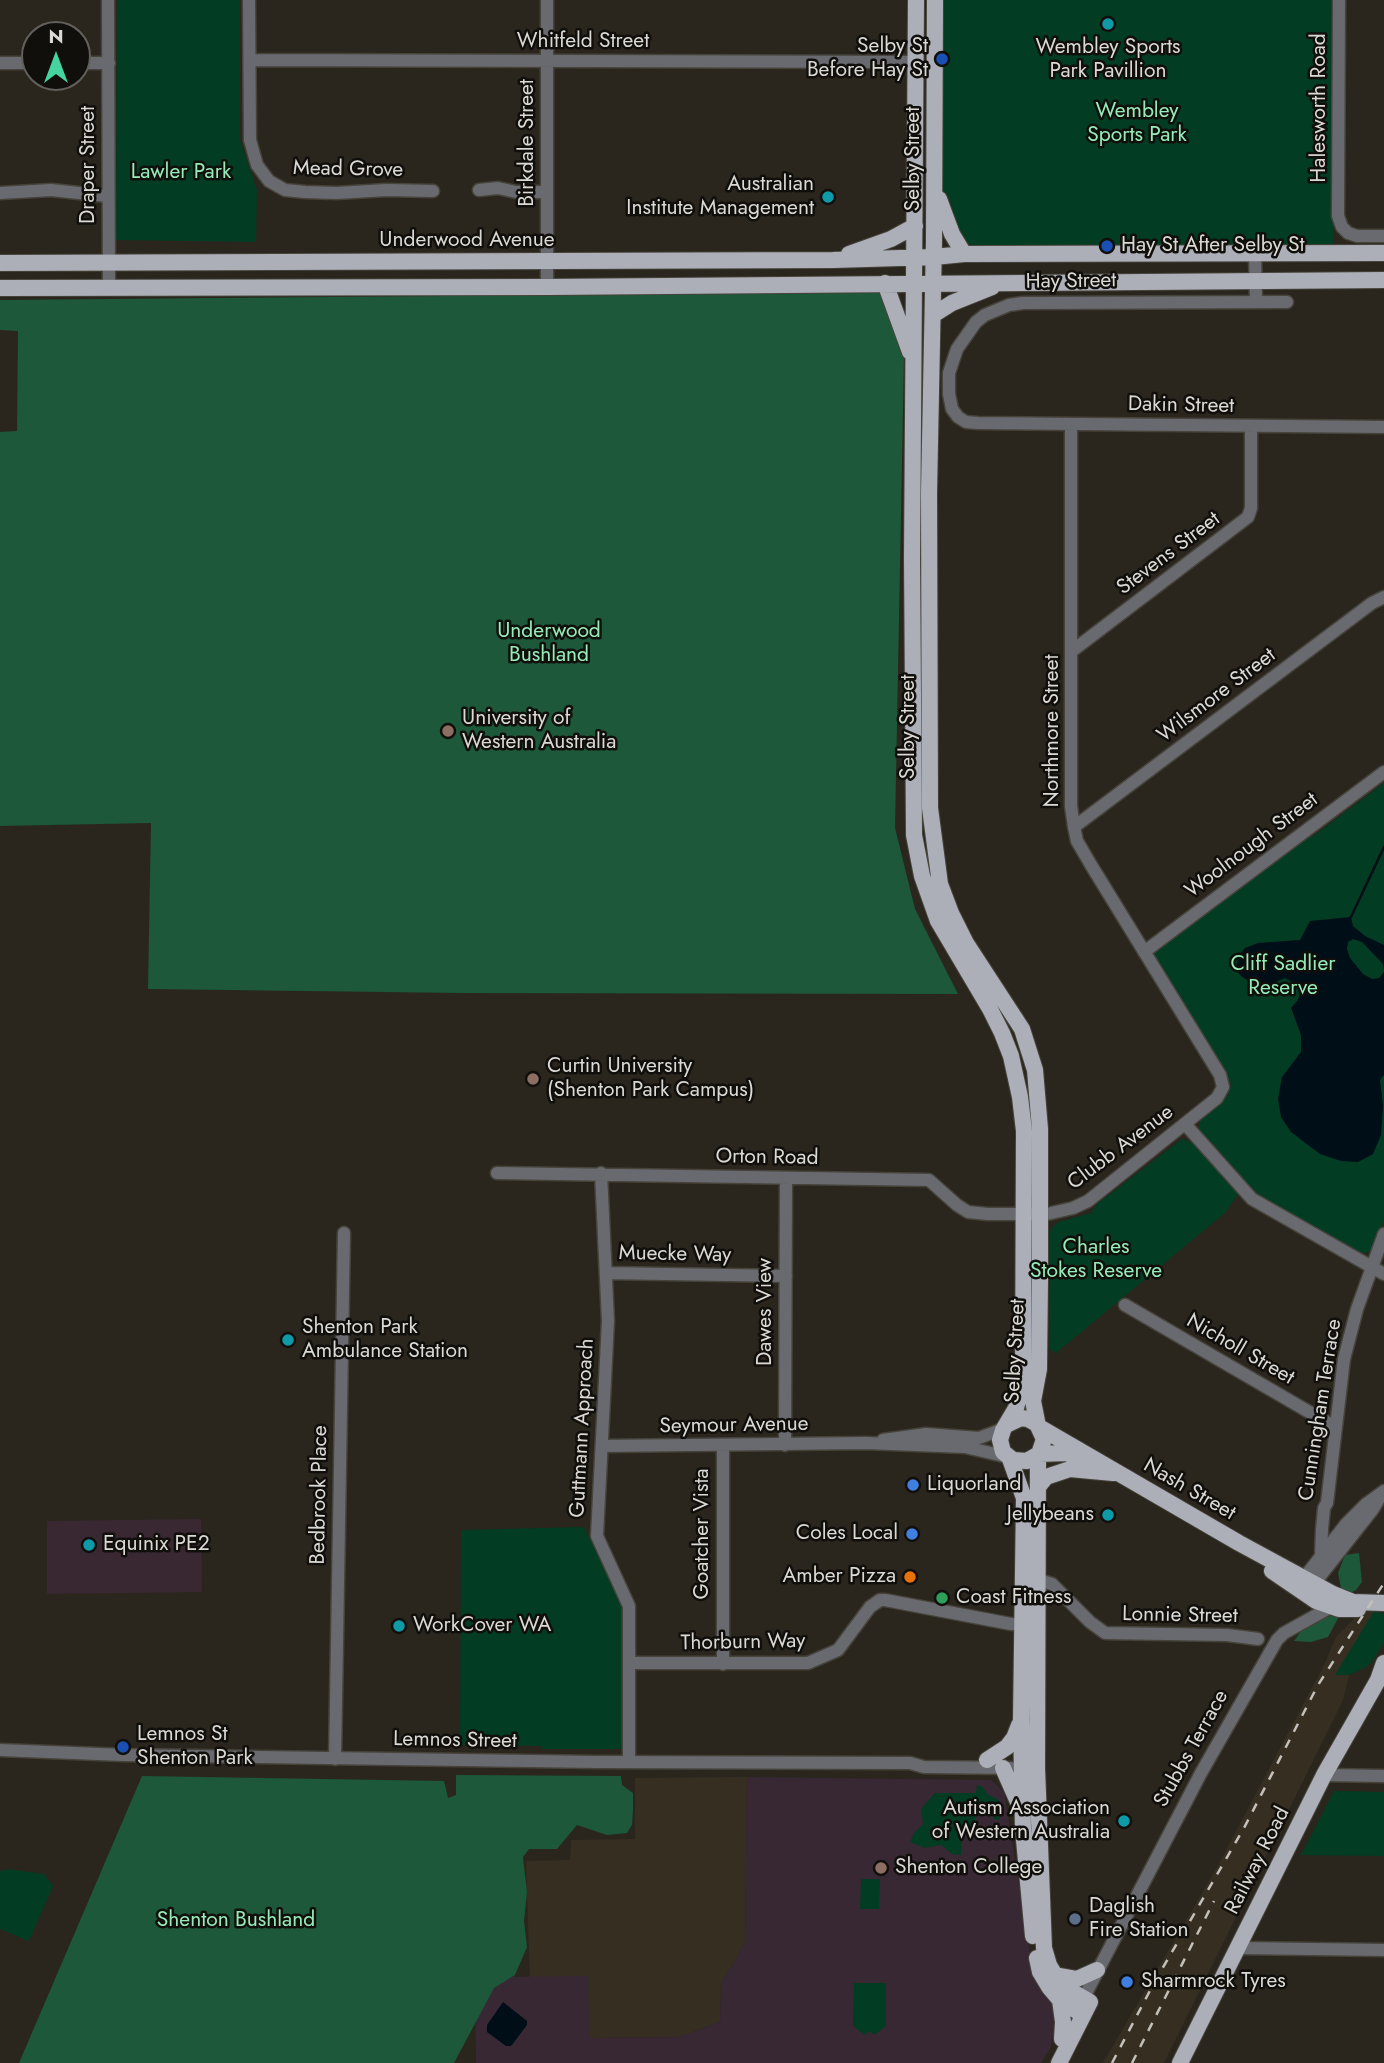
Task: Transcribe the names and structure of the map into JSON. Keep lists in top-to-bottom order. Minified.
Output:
{"streets":{"main road":["Selby Street","Underwood Avenue","Hay Street","Nash Street","Stubbs Terrace","Railway Road"],"street":["Whitfeld Street","Halesworth Road","Birkdale Street","Draper Street","Mead Grove","Dakin Street","Stevens Street","Wilsmore Street","Northmore Street","Woolnough Street","Clubb Avenue","Orton Road","Muecke Way","Dawes View","Nicholl Street","Cunningham Terrace","Seymour Avenue","Guttmann Approach","Bedbrook Place","Goatcher Vista","Lonnie Street","Thorburn Way","Lemnos Street"]},"crossings":[["Whitfeld Street","Birkdale Street"],["Whitfeld Street","Selby Street"],["Whitfeld Street","Mead Grove"],["Birkdale Street","Underwood Avenue"],["Selby Street","Underwood Avenue"],["Selby Street","Hay Street"],["Selby Street","Clubb Avenue"],["Selby Street","Orton Road"],["Selby Street","Seymour Avenue"],["Selby Street","Nash Street"],["Draper Street","Underwood Avenue"],["Underwood Avenue","Hay Street"],["Hay Street","Dakin Street"],["Dakin Street","Stevens Street"],["Dakin Street","Northmore Street"],["Stevens Street","Northmore Street"],["Wilsmore Street","Northmore Street"],["Northmore Street","Woolnough Street"],["Northmore Street","Clubb Avenue"],["Clubb Avenue","Orton Road"],["Orton Road","Dawes View"],["Orton Road","Guttmann Approach"],["Muecke Way","Dawes View"],["Muecke Way","Guttmann Approach"],["Dawes View","Seymour Avenue"],["Nicholl Street","Cunningham Terrace"],["Seymour Avenue","Guttmann Approach"],["Seymour Avenue","Nash Street"],["Seymour Avenue","Goatcher Vista"],["Guttmann Approach","Thorburn Way"],["Guttmann Approach","Lemnos Street"],["Nash Street","Stubbs Terrace"],["Bedbrook Place","Lemnos Street"],["Goatcher Vista","Thorburn Way"]],"parks":["Wembley Sports Park","Lawler Park","Underwood Bushland","Cliff Sadlier Reserve","Charles Stokes Reserve","Shenton Bushland"],"places":["Wembley Sports Park Pavillion","Selby St Before Hay St","Australian Institute Management","Hay St After Selby St","University of Western Australia","Curtin University (Shenton Park Campus)","Shenton Park Ambulance Station","Liquorland","Jellybeans","Coles Local","Equinix PE2","Amber Pizza","Coast Fitness","WorkCover WA","Lemnos St Shenton Park","Autism Association of Western Australia","Shenton College","Daglish Fire Station","Sharmrock Tyres"],"north":"top"}
